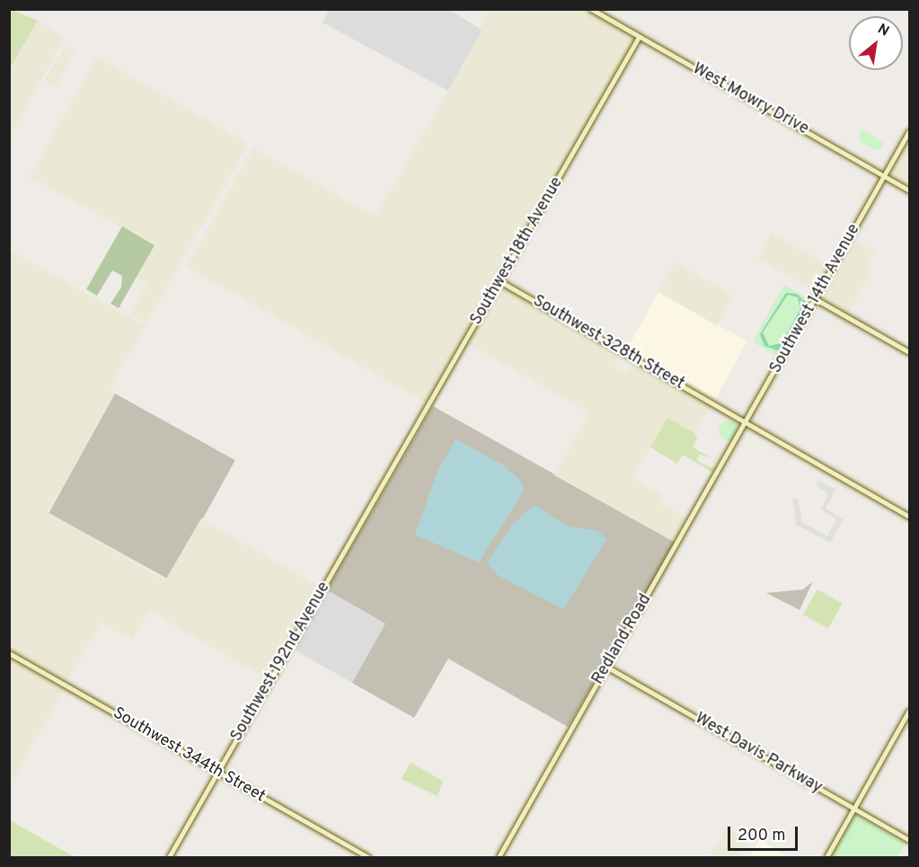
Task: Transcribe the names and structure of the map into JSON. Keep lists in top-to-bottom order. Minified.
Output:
{"streets":{"street":["West Mowry Drive","Southwest 18th Avenue","Southwest 14th Avenue","Southwest 328th Street","Redland Road","Southwest 192nd Avenue","West Davis Parkway","Southwest 344th Street"]},"crossings":[["West Mowry Drive","Southwest 18th Avenue"],["West Mowry Drive","Southwest 14th Avenue"],["Southwest 18th Avenue","Southwest 328th Street"],["Southwest 18th Avenue","Southwest 192nd Avenue"],["Southwest 14th Avenue","Southwest 328th Street"],["Southwest 14th Avenue","Redland Road"],["Southwest 328th Street","Redland Road"],["Redland Road","West Davis Parkway"],["Southwest 192nd Avenue","Southwest 344th Street"]],"scale_bar":"200 m","north":"top right"}
